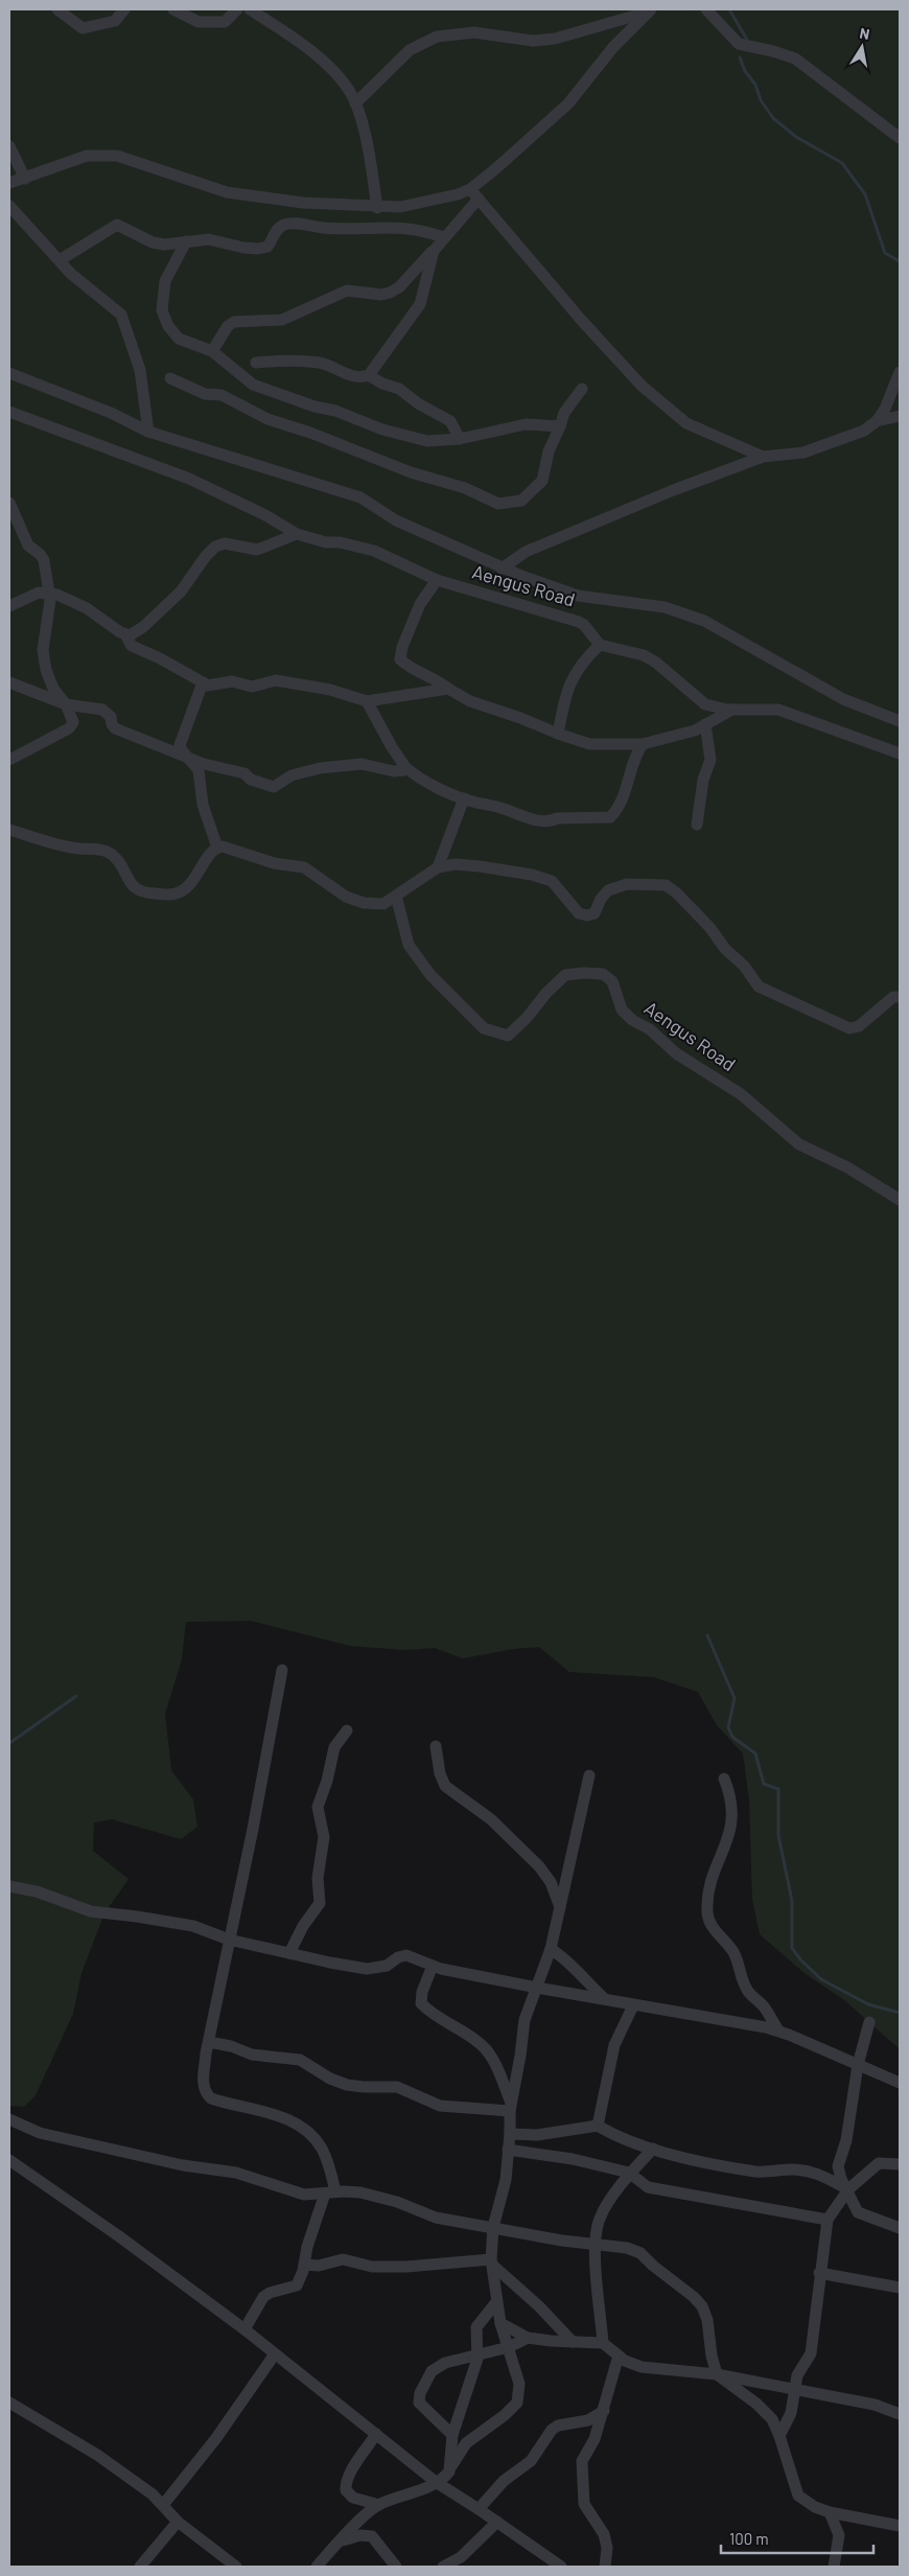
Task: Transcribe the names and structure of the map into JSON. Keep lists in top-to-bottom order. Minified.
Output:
{"streets":{"street":["Aengus Road"]},"scale_bar":"100 m","north":"top"}
